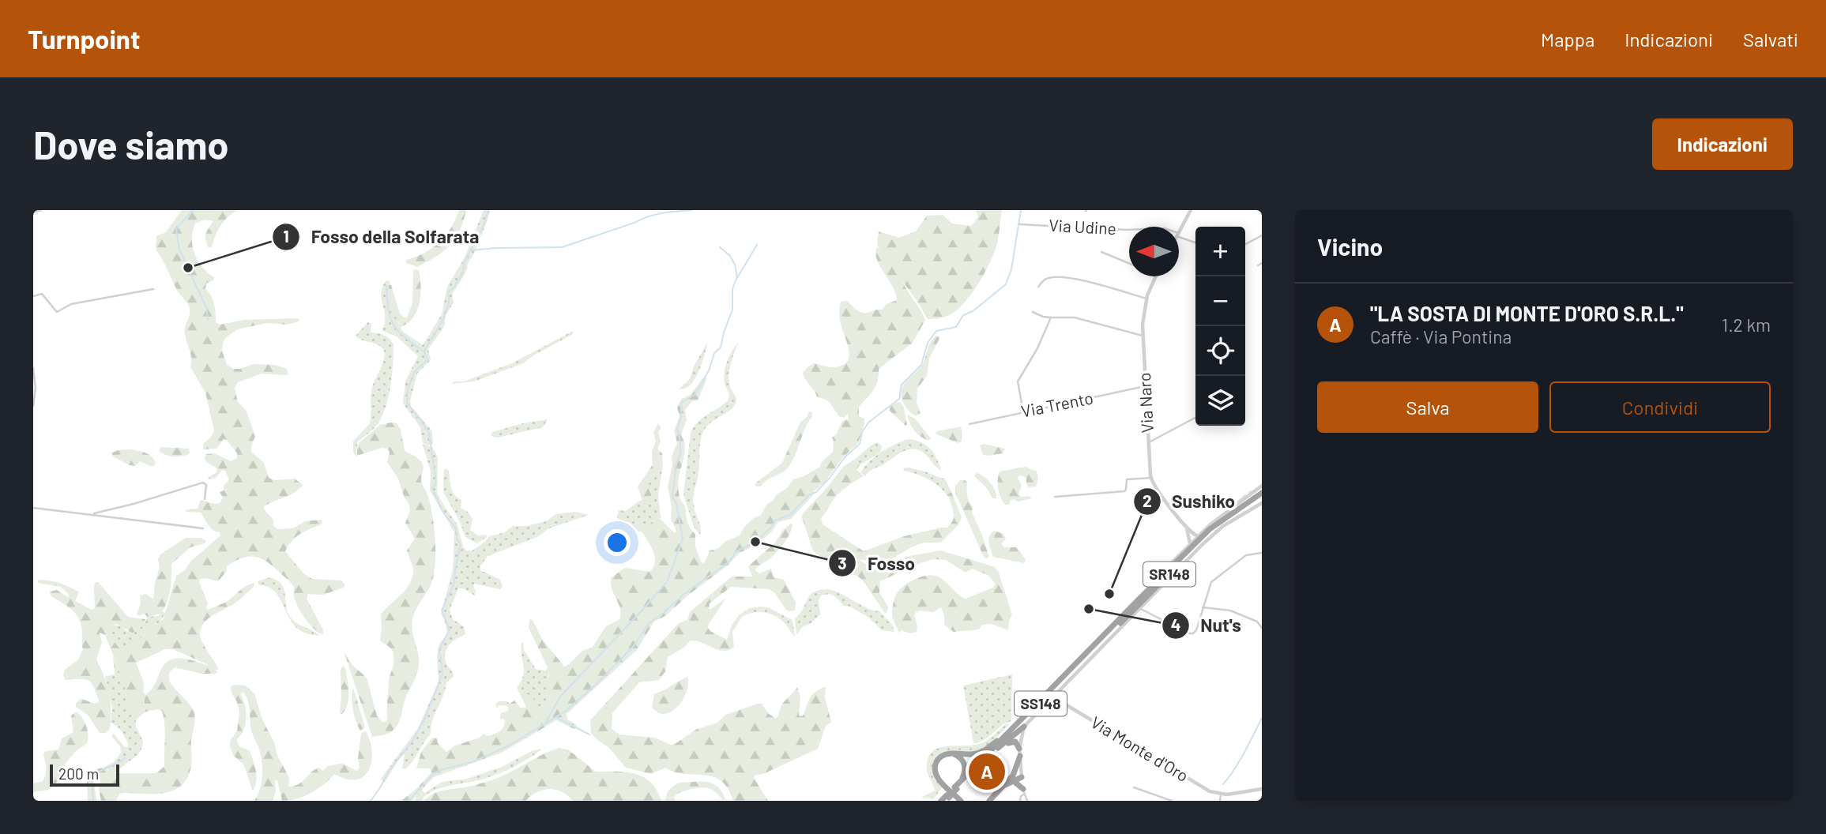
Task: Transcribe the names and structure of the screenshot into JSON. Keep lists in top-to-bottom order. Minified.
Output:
{"streets":{"highway":["SR148","SS148"],"street":["Via Udine","Via Naro","Via Trento","Via Monte d'Oro"]},"crossings":[["Via Naro","Via Trento"],["SR148","SS148"]],"places":["Fosso della Solfarata","Fosso","Sushiko","Nut's"],"scale_bar":"200 m","north":"left","page":{"header":"Turnpoint","nav":["Mappa","Indicazioni","Salvati"],"buttons":["Indicazioni",["Salva","Condividi"]],"title":"Dove siamo","heading":"Vicino","map_buttons":["+","−"],"list":[{"mark":"A","name":"\"LA SOSTA DI MONTE D'ORO S.R.L.\"","note":"Caffè · Via Pontina","value":"1.2 km"}],"pins":"A","scale":"200 m"}}
